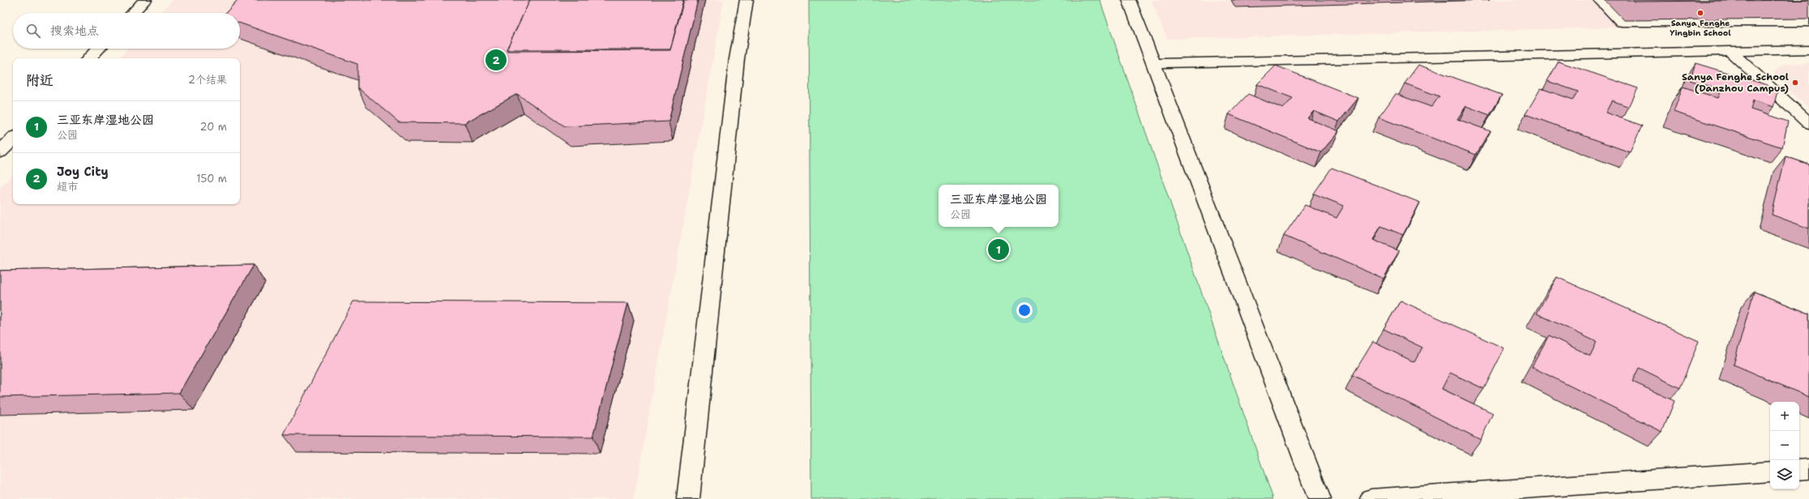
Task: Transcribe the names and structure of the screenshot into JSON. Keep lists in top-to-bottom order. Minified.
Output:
{"places":["Sanya Fenghe Yingbin School","Sanya Fenghe School (Danzhou Campus)"],"page":{"search":"搜索地点","pins":["2","1"],"heading":["附近","2个结果"],"list":[{"mark":"1","name":"三亚东岸湿地公园","note":"公园","value":"20 m"},{"mark":"2","name":"Joy City","note":"超市","value":"150 m"}],"popup":["三亚东岸湿地公园","公园"],"map_buttons":["+","−"]}}
